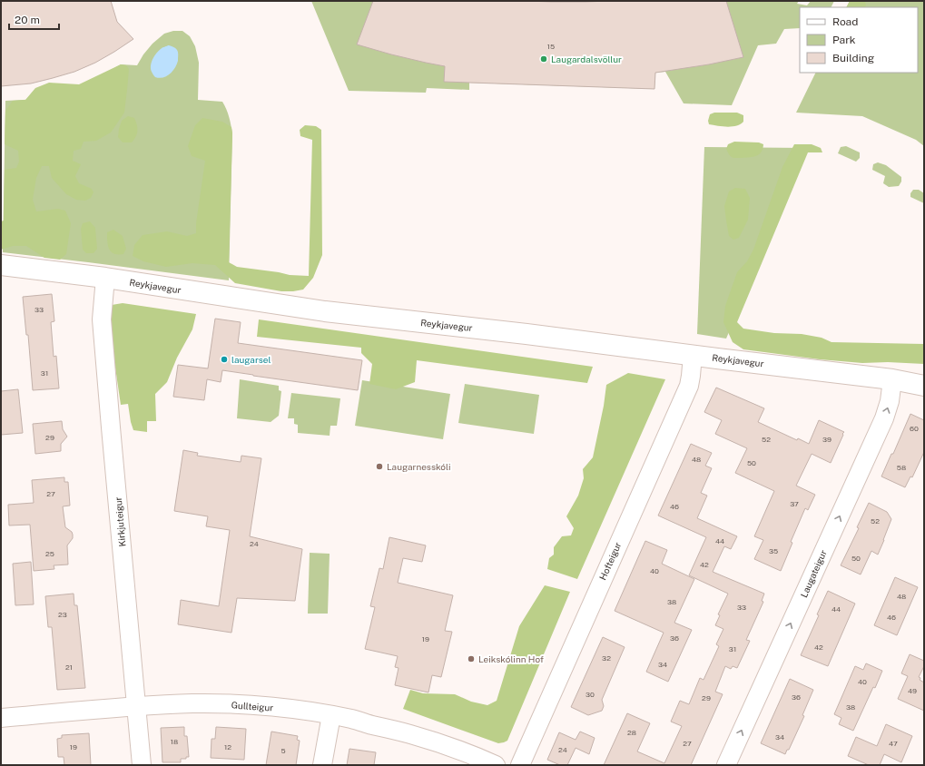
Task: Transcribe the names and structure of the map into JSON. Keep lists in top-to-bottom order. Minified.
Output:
{"streets":{"street":["Reykjavegur","Kirkjuteigur","Hofteigur","Laugateigur","Gullteigur"]},"crossings":[["Reykjavegur","Kirkjuteigur"],["Reykjavegur","Hofteigur"],["Reykjavegur","Laugateigur"],["Kirkjuteigur","Gullteigur"]],"one_way":["Laugateigur"],"places":["Laugardalsvöllur","laugarsel","Laugarnesskóli","Leikskólinn Hof"],"house_numbers":["15","33","31","60","29","52","39","48","50","58","27","37","46","52","44","24","35","25","50","42","40","48","38","33","44","23","46","36","19","42","31","32","34","21","40","49","30","36","29","38","28","34","18","27","47","19","12","24","5"],"legend":["Road","Park","Building"],"scale_bar":"20 m"}
